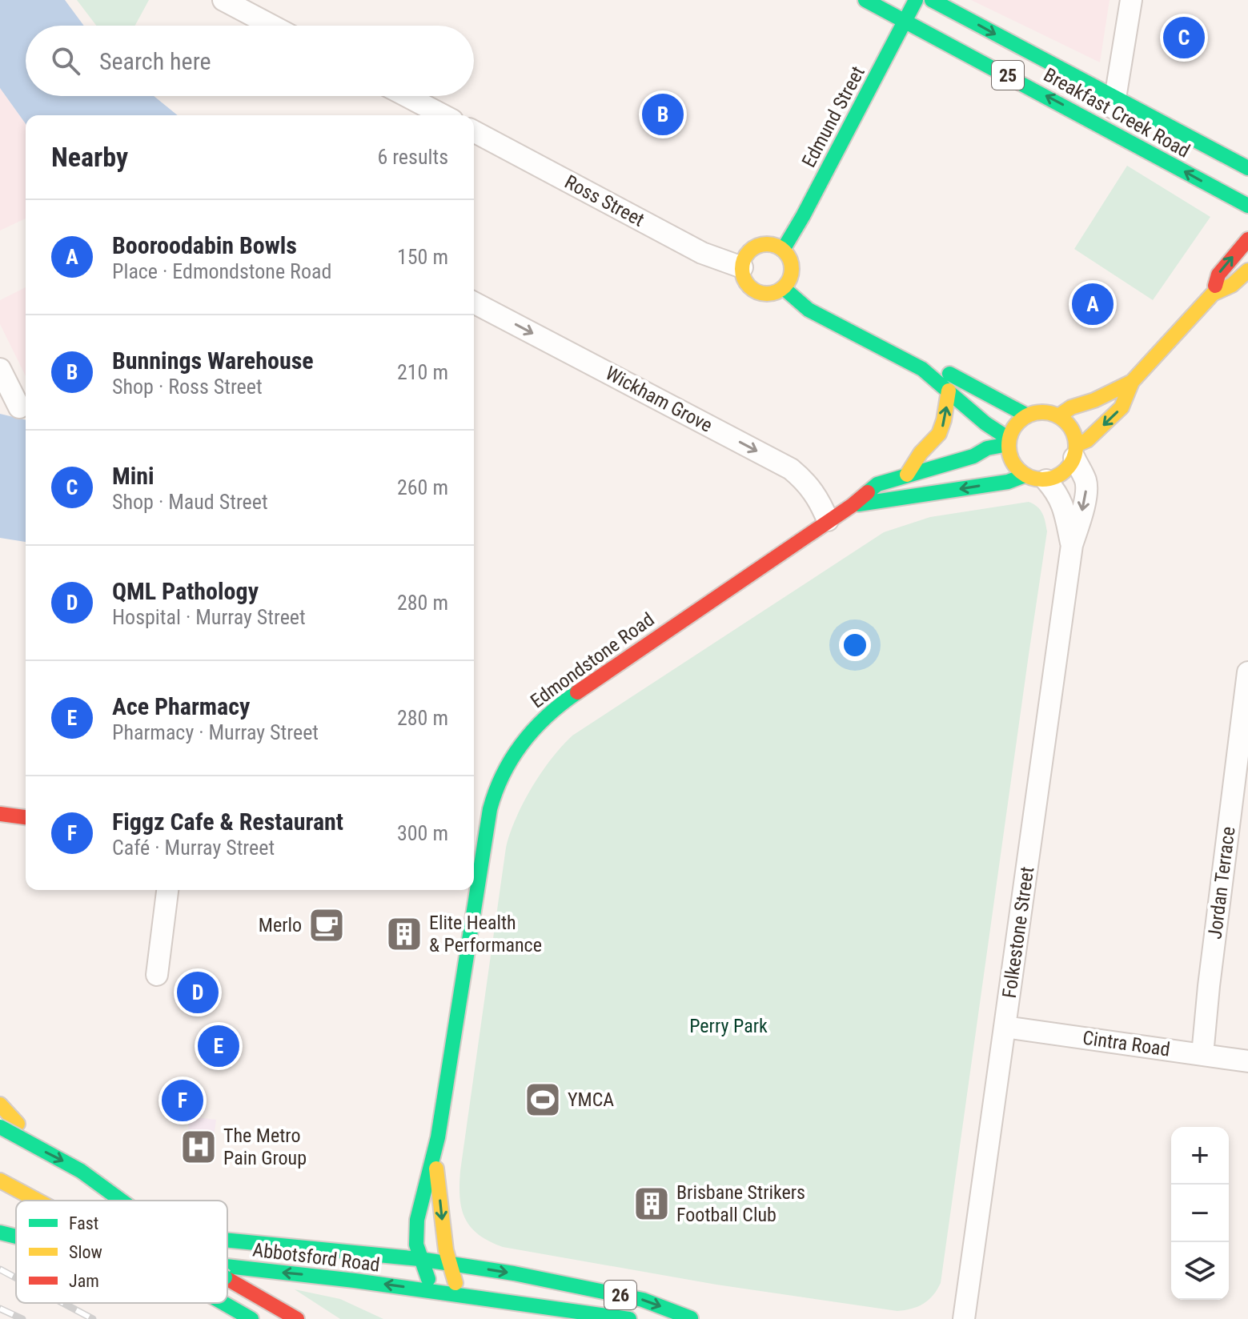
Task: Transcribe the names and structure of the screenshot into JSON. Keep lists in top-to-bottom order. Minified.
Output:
{"streets":{"main road":["25","Breakfast Creek Road","Edmund Street","Edmondstone Road","Abbotsford Road","26"],"street":["Ross Street","Wickham Grove","Jordan Terrace","Folkestone Street","Cintra Road"]},"crossings":[["Breakfast Creek Road","Edmund Street"],["Edmund Street","Ross Street"],["Wickham Grove","Edmondstone Road"],["Edmondstone Road","Folkestone Street"],["Edmondstone Road","Abbotsford Road"],["Jordan Terrace","Cintra Road"],["Folkestone Street","Cintra Road"]],"one_way":["Wickham Grove"],"parks":["Perry Park"],"places":{"cafe":["Merlo"],"building":["Elite Health & Performance","Brisbane Strikers Football Club"],"sports":["YMCA"],"hospital":["The Metro Pain Group"]},"legend":["Fast","Slow","Jam"],"page":{"pins":["C","B","A","D","E","F"],"search":"Search here","heading":["Nearby","6 results"],"list":[{"mark":"A","name":"Booroodabin Bowls","note":"Place · Edmondstone Road","value":"150 m"},{"mark":"B","name":"Bunnings Warehouse","note":"Shop · Ross Street","value":"210 m"},{"mark":"C","name":"Mini","note":"Shop · Maud Street","value":"260 m"},{"mark":"D","name":"QML Pathology","note":"Hospital · Murray Street","value":"280 m"},{"mark":"E","name":"Ace Pharmacy","note":"Pharmacy · Murray Street","value":"280 m"},{"mark":"F","name":"Figgz Cafe & Restaurant","note":"Café · Murray Street","value":"300 m"}],"map_buttons":["+","−"]}}
